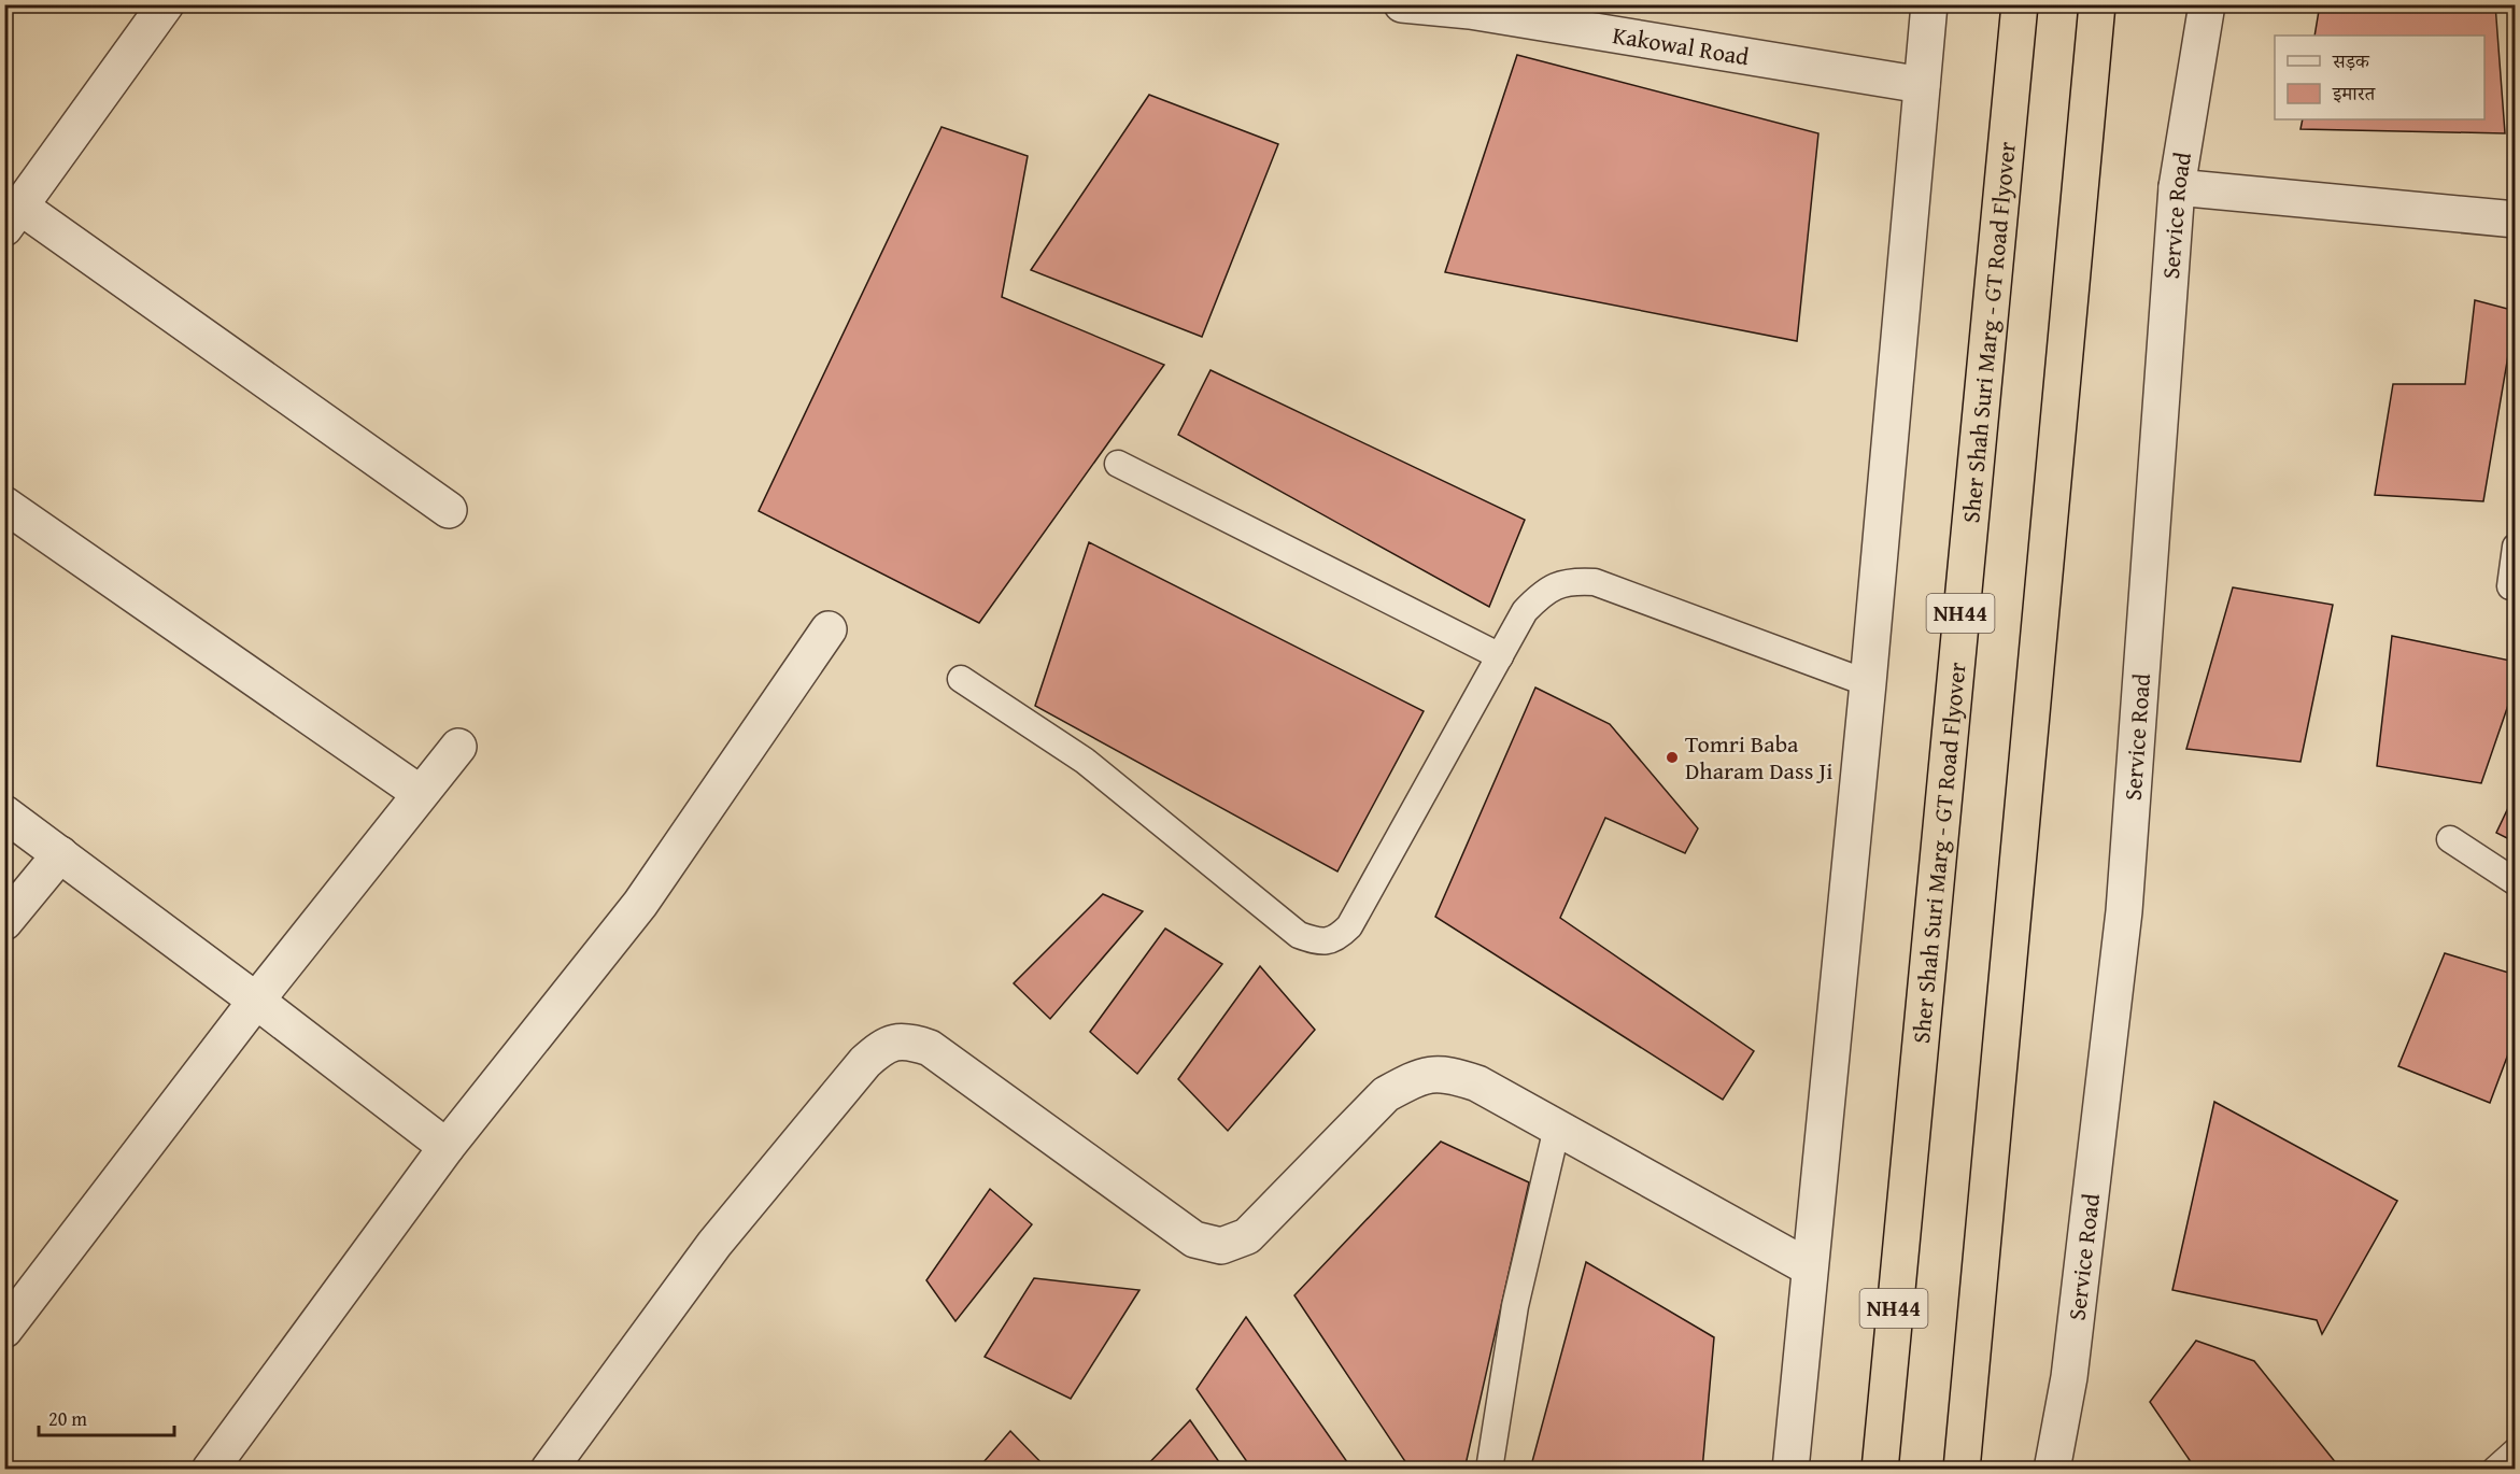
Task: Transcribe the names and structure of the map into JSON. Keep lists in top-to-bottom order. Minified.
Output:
{"streets":{"highway":["Sher Shah Suri Marg - GT Road Flyover","NH44"],"street":["Kakowal Road","Service Road"]},"places":["Tomri Baba Dharam Dass Ji"],"legend":["सड़क","इमारत"],"scale_bar":"20 m"}
